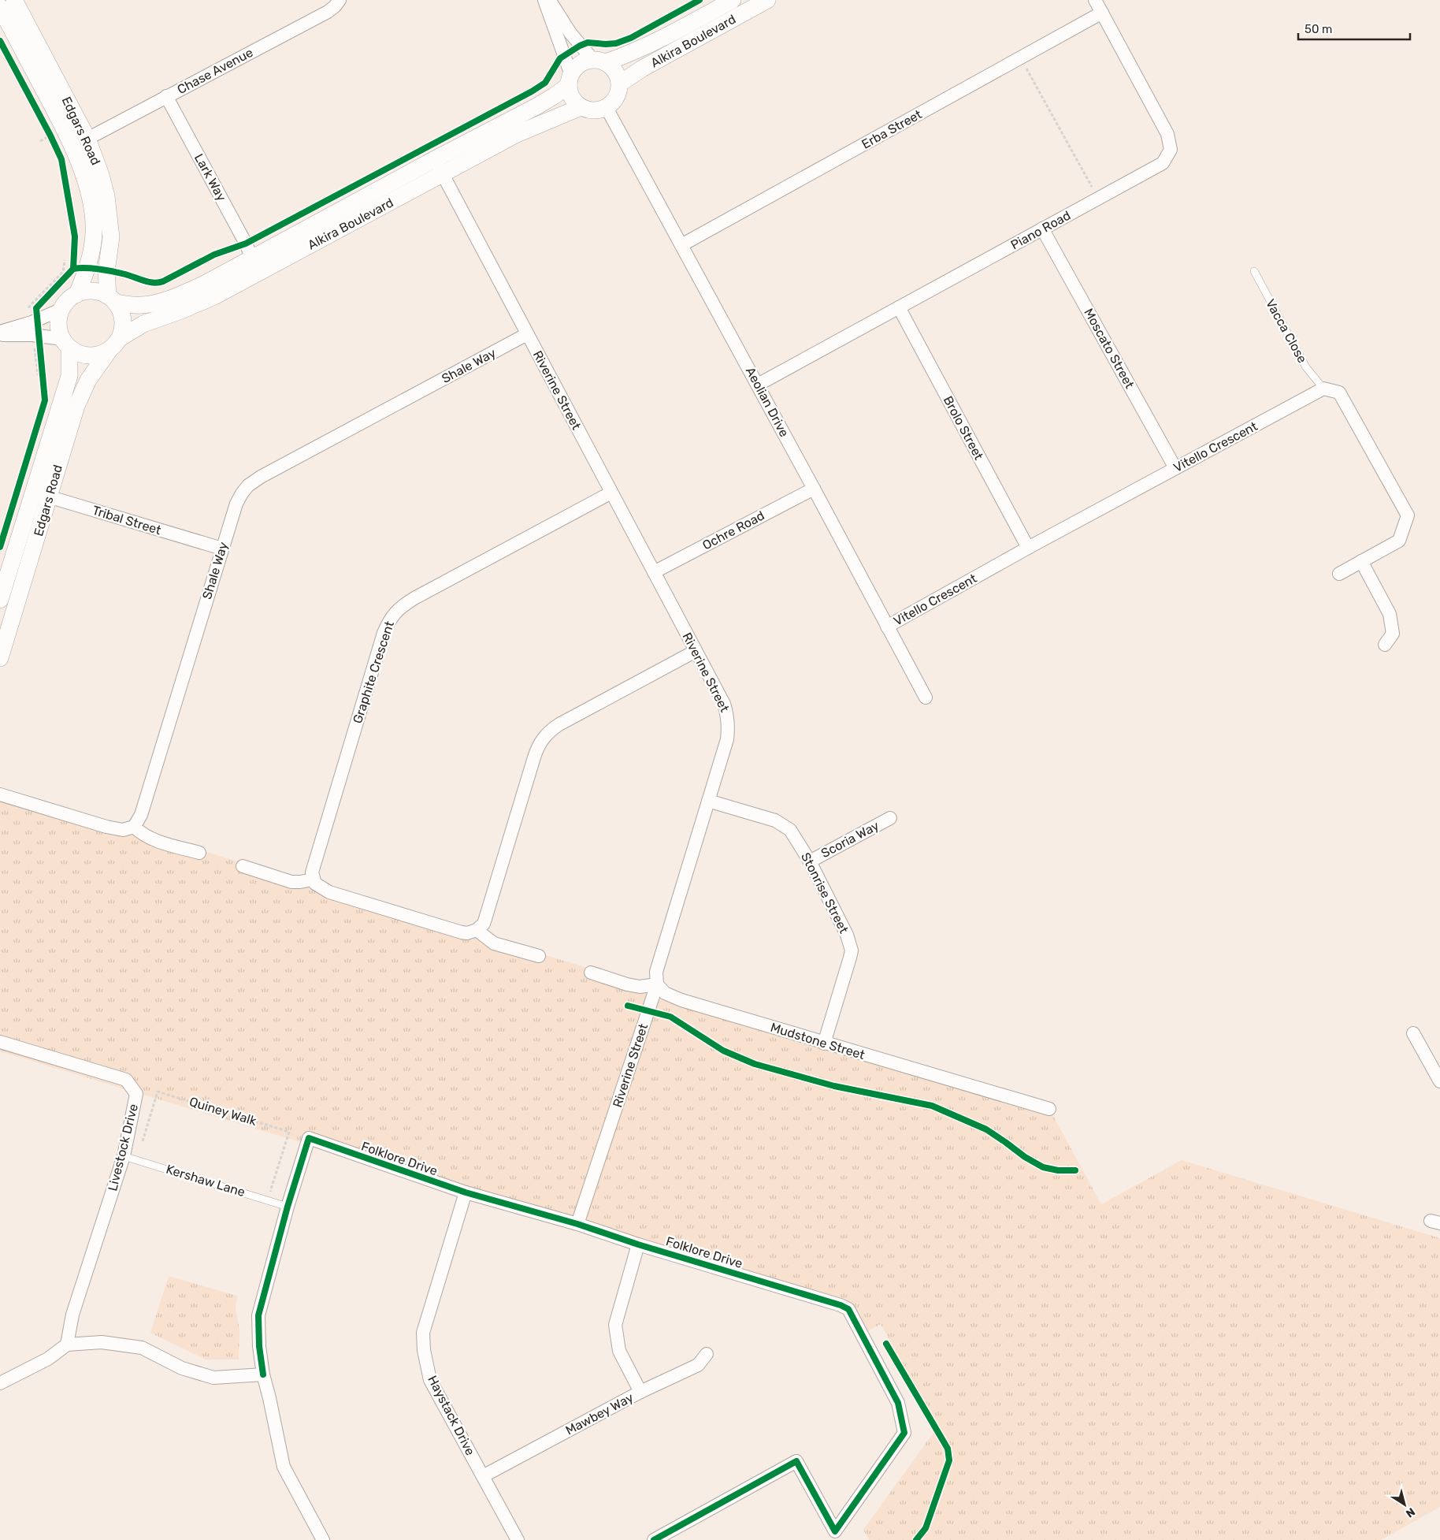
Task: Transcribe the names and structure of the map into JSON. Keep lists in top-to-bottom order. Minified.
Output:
{"streets":{"street":["Alkira Boulevard","Chase Avenue","Erba Street","Edgars Road","Lark Way","Piano Road","Moscato Street","Shale Way","Riverine Street","Aeolian Drive","Brolo Street","Vitello Crescent","Tribal Street","Ochre Road","Graphite Crescent","Scoria Way","Stonrise Street","Mudstone Street","Livestock Drive","Folklore Drive","Mawbey Way","Haystack Drive"],"lane":["Vacca Close","Kershaw Lane"],"path":["Quiney Walk"]},"crossings":[["Alkira Boulevard","Edgars Road"],["Alkira Boulevard","Lark Way"],["Alkira Boulevard","Riverine Street"],["Alkira Boulevard","Aeolian Drive"],["Chase Avenue","Edgars Road"],["Chase Avenue","Lark Way"],["Erba Street","Piano Road"],["Erba Street","Aeolian Drive"],["Edgars Road","Tribal Street"],["Piano Road","Moscato Street"],["Piano Road","Aeolian Drive"],["Piano Road","Brolo Street"],["Vacca Close","Vitello Crescent"],["Moscato Street","Vitello Crescent"],["Shale Way","Riverine Street"],["Shale Way","Tribal Street"],["Riverine Street","Ochre Road"],["Riverine Street","Graphite Crescent"],["Riverine Street","Stonrise Street"],["Riverine Street","Mudstone Street"],["Riverine Street","Folklore Drive"],["Aeolian Drive","Vitello Crescent"],["Aeolian Drive","Ochre Road"],["Brolo Street","Vitello Crescent"],["Scoria Way","Stonrise Street"],["Stonrise Street","Mudstone Street"],["Quiney Walk","Kershaw Lane"],["Livestock Drive","Kershaw Lane"],["Folklore Drive","Kershaw Lane"],["Folklore Drive","Mawbey Way"],["Folklore Drive","Haystack Drive"],["Mawbey Way","Haystack Drive"]],"scale_bar":"50 m","north":"bottom right"}
